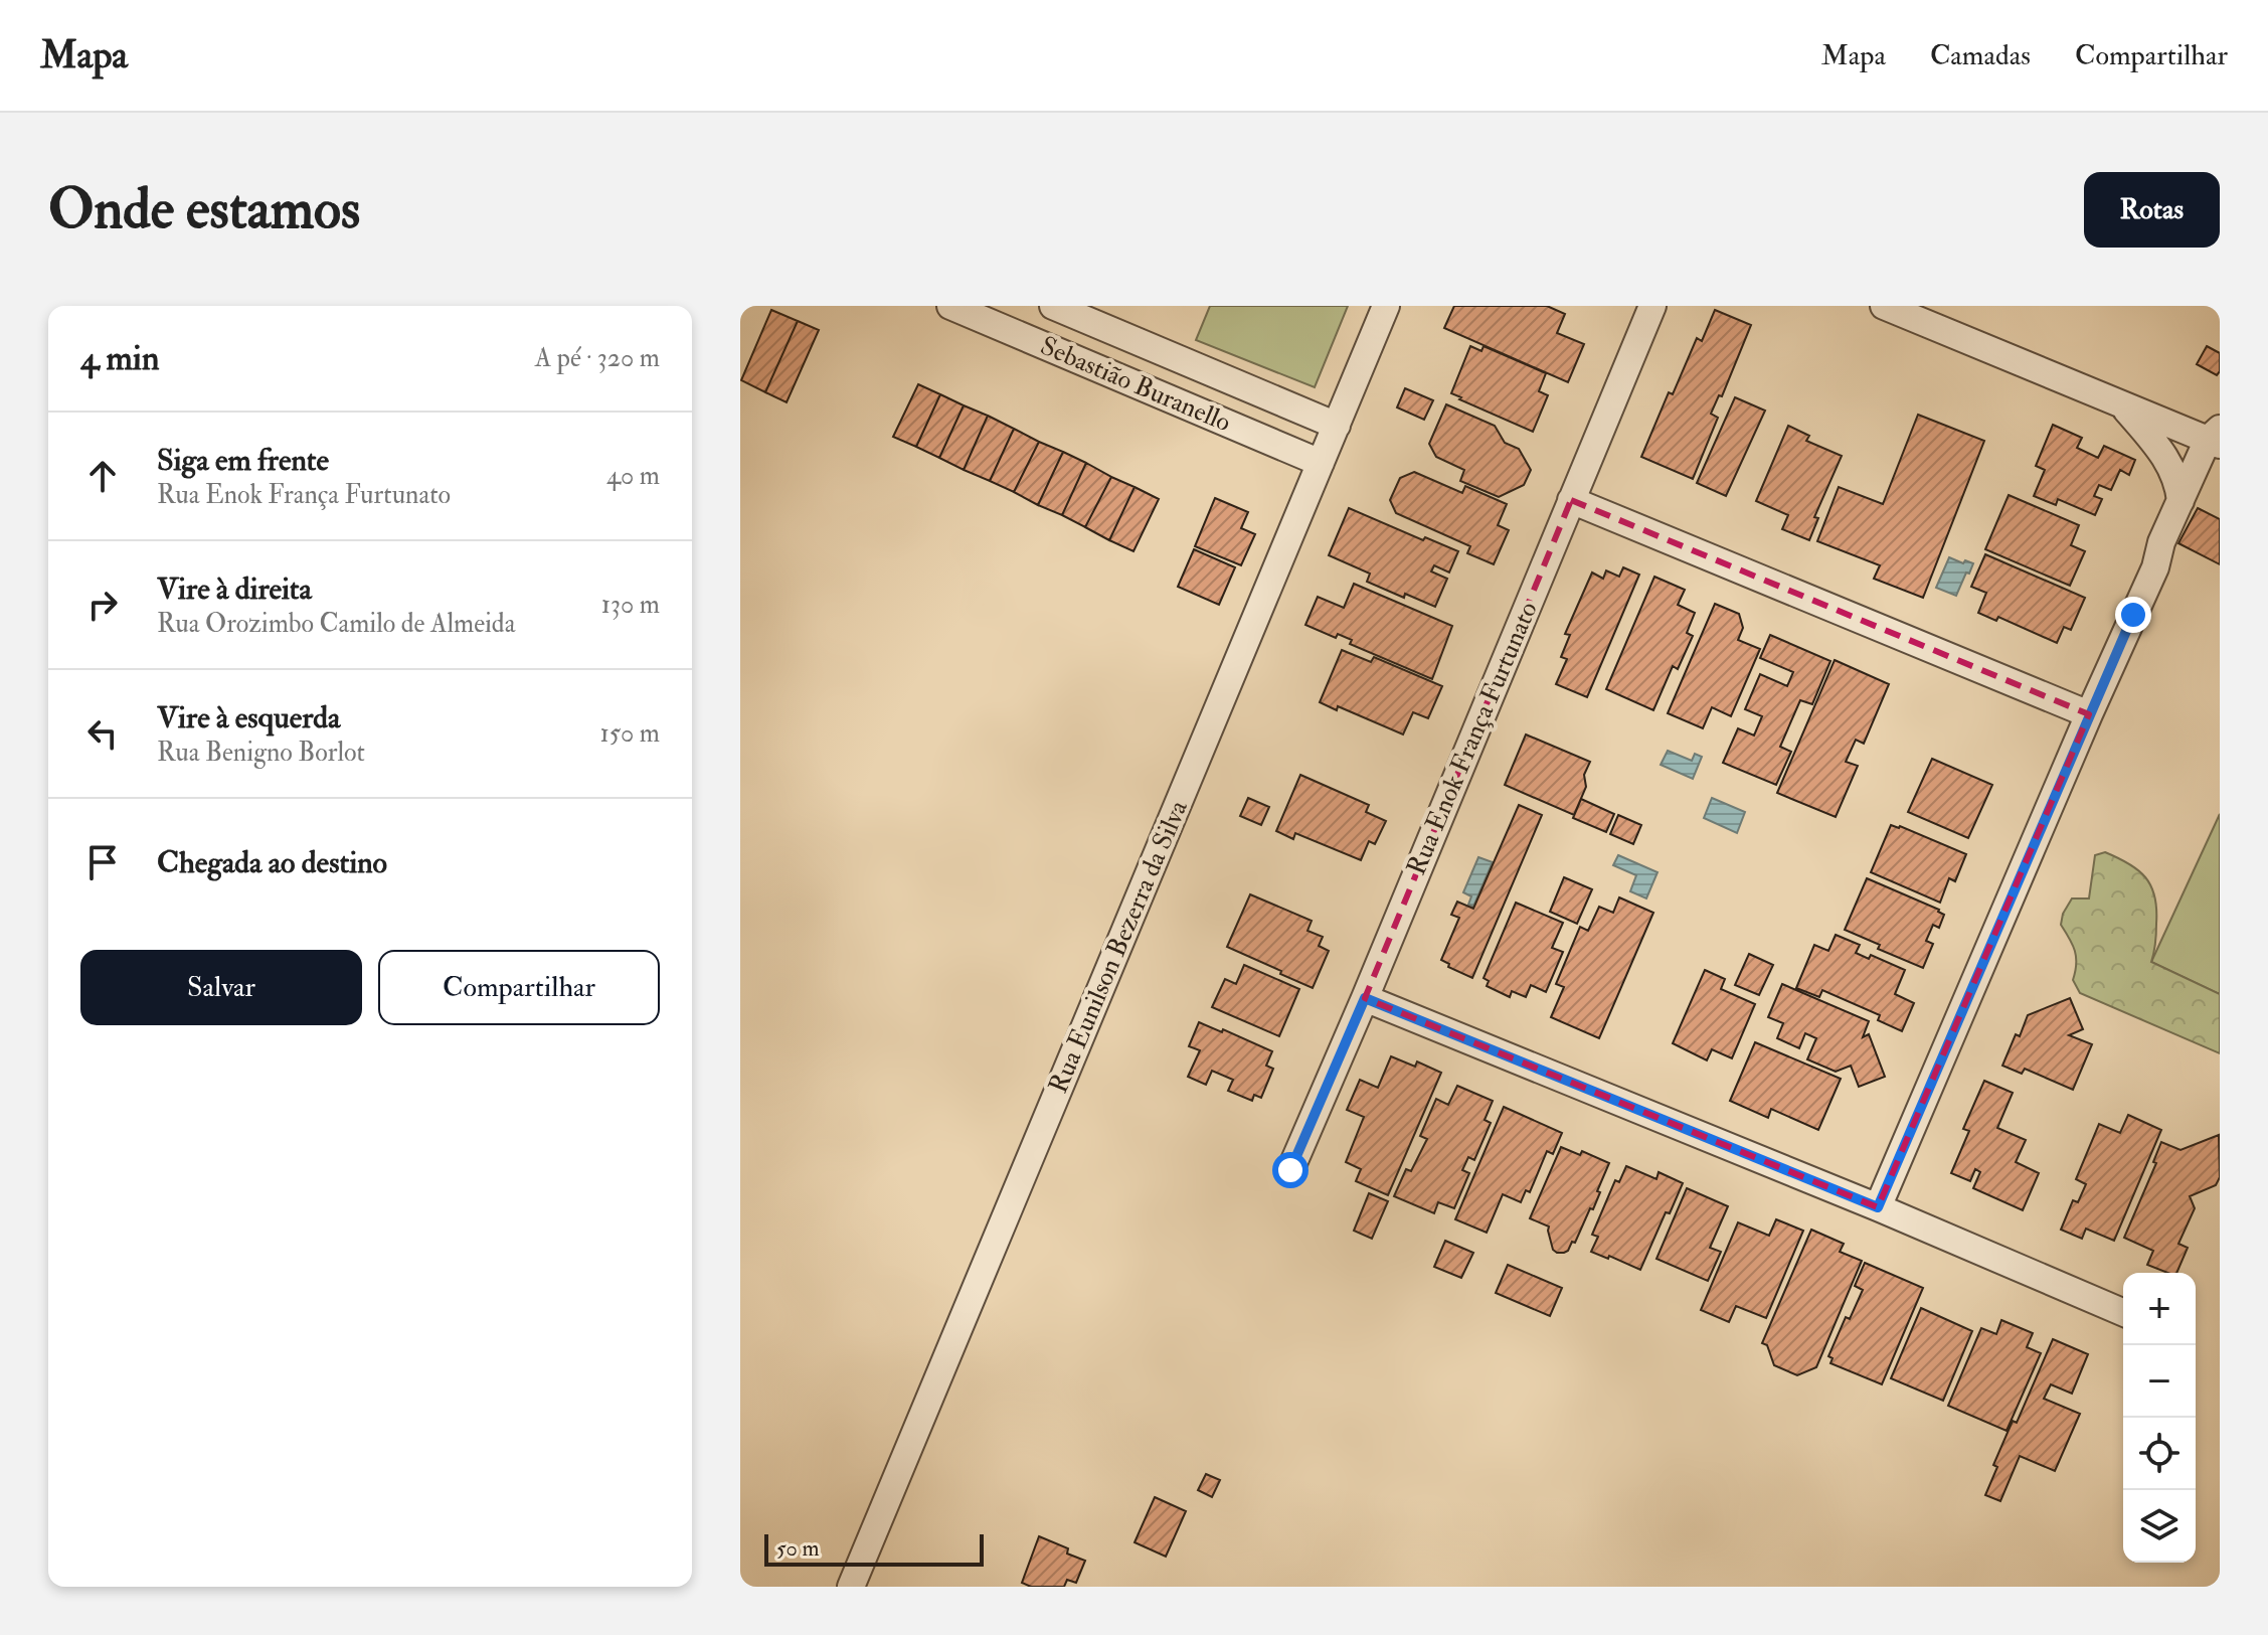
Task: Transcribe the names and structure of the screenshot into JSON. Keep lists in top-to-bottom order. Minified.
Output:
{"streets":{"street":["Sebastião Buranello","Rua Enok França Furtunato","Rua Eunilson Bezerra da Silva"]},"crossings":[["Sebastião Buranello","Rua Eunilson Bezerra da Silva"]],"scale_bar":"50 m","page":{"header":"Mapa","nav":["Mapa","Camadas","Compartilhar"],"buttons":["Rotas",["Salvar","Compartilhar"]],"title":"Onde estamos","heading":["4 min","A pé · 320 m"],"list":[["Siga em frente","Rua Enok França Furtunato","40 m"],["Vire à direita","Rua Orozimbo Camilo de Almeida","130 m"],["Vire à esquerda","Rua Benigno Borlot","150 m"],"Chegada ao destino"],"map_buttons":["+","−"],"scale":"50 m"}}
